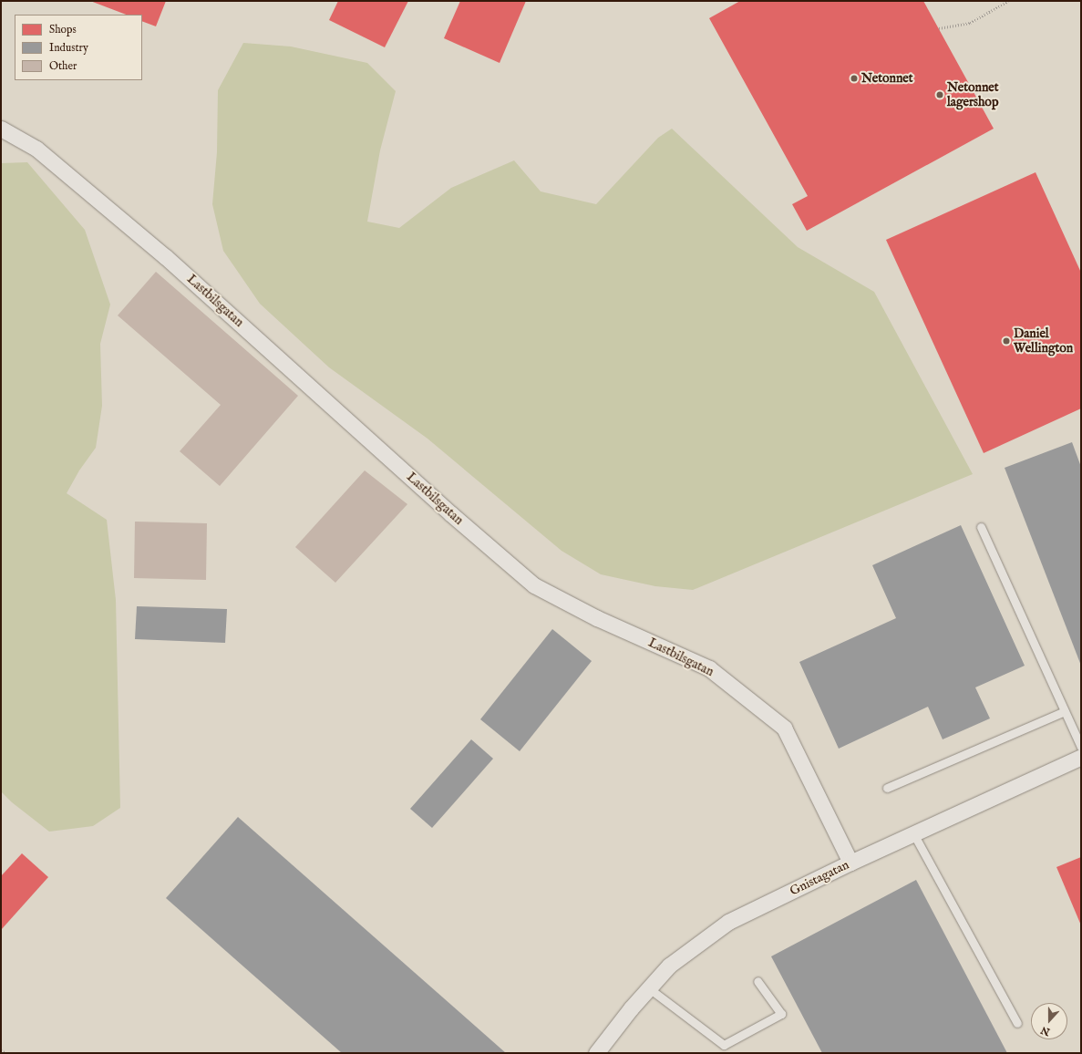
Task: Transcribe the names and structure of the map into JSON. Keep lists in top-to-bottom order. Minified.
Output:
{"streets":{"street":["Lastbilsgatan","Gnistagatan"]},"crossings":[["Lastbilsgatan","Gnistagatan"]],"places":["Netonnet","Netonnet lagershop","Daniel Wellington"],"legend":["Shops","Industry","Other"],"north":"bottom"}
